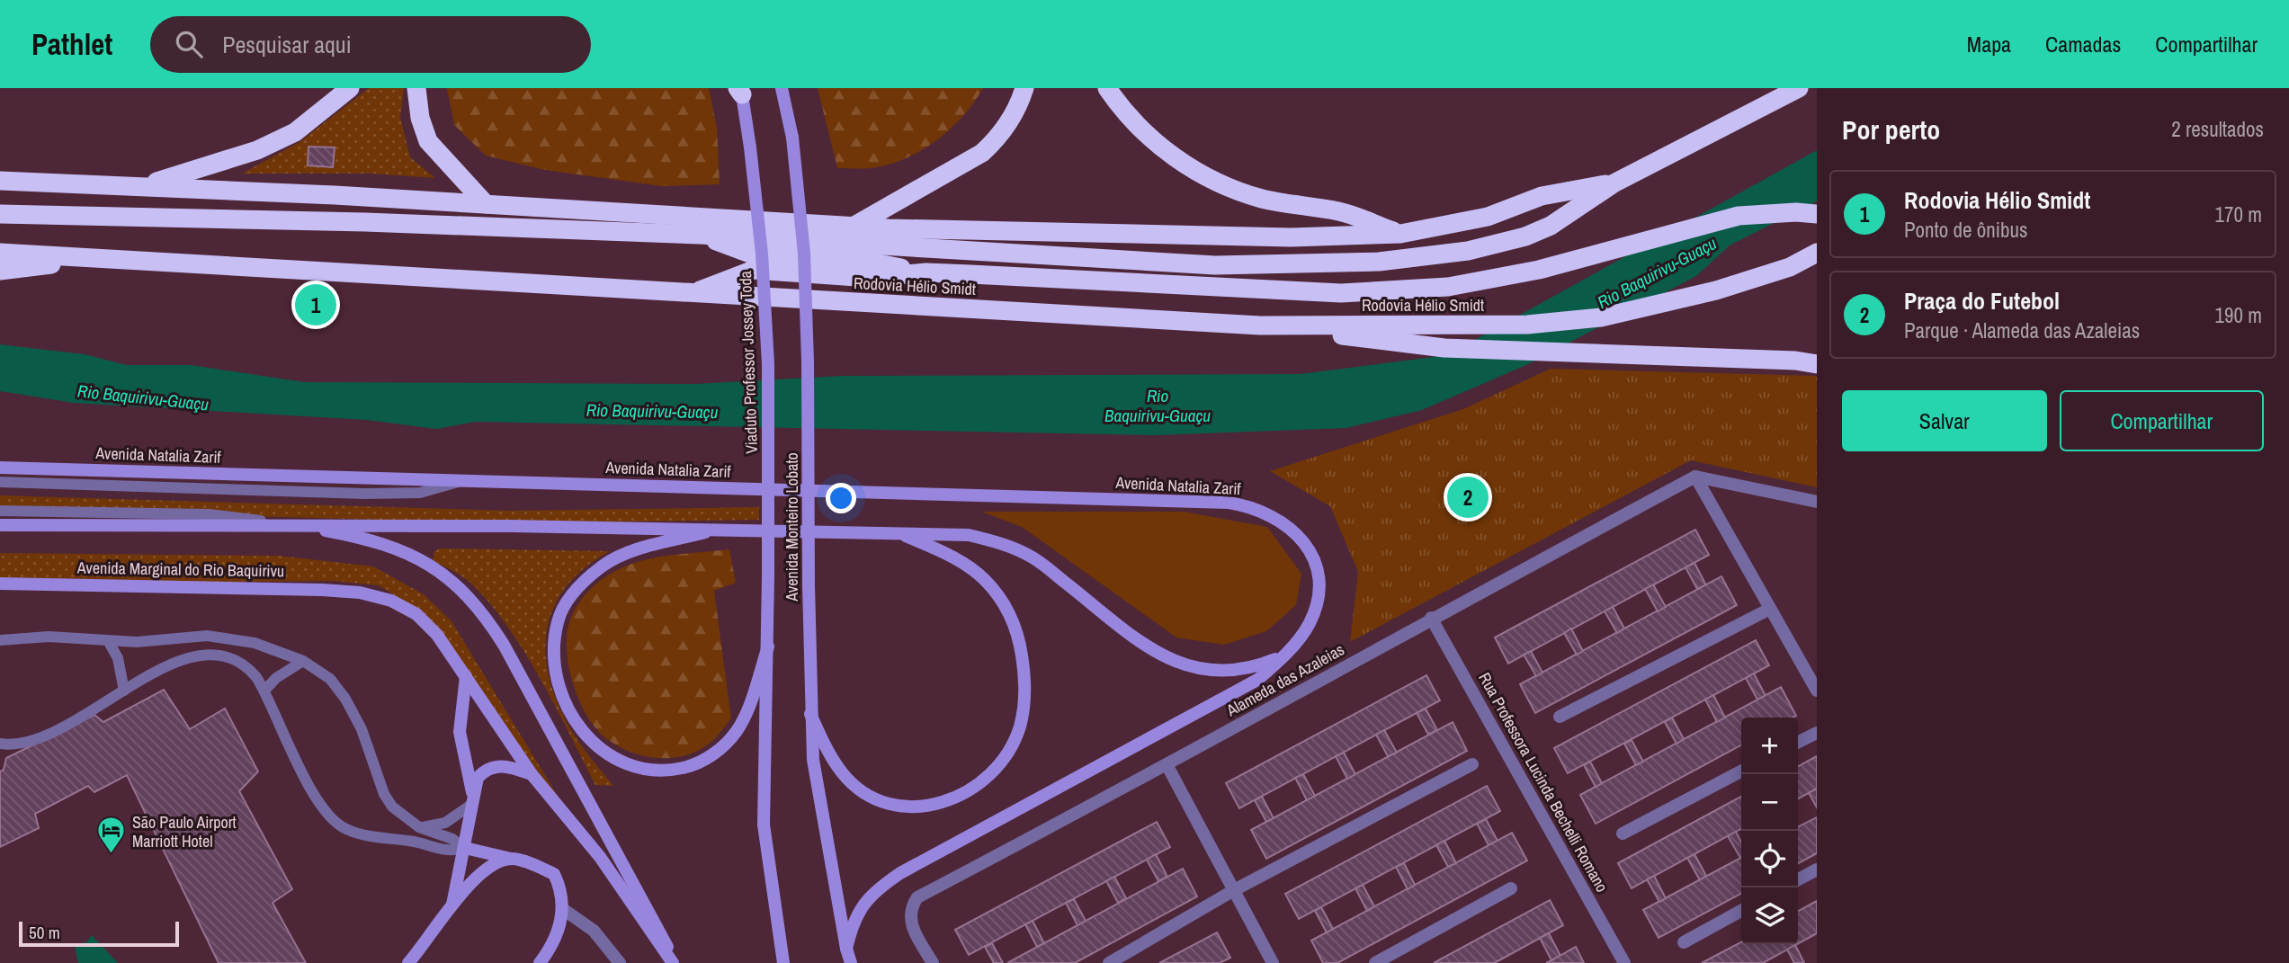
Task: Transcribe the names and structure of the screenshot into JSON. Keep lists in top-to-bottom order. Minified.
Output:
{"streets":{"highway":["Rodovia Hélio Smidt"],"main road":["Viaduto Professor Jossey Toda","Avenida Natalia Zarif","Avenida Monteiro Lobato","Avenida Marginal do Rio Baquirivu"],"street":["Alameda das Azaleias","Rua Professora Lucinda Bechelli Romano"]},"crossings":[["Viaduto Professor Jossey Toda","Avenida Monteiro Lobato"],["Avenida Natalia Zarif","Avenida Monteiro Lobato"],["Alameda das Azaleias","Rua Professora Lucinda Bechelli Romano"]],"water":["Rio Baquirivu-Guaçu"],"places":{"hotel":["São Paulo Airport Marriott Hotel"]},"scale_bar":"50 m","page":{"header":"Pathlet","search":"Pesquisar aqui","nav":["Mapa","Camadas","Compartilhar"],"heading":["Por perto","2 resultados"],"list":[{"mark":"1","name":"Rodovia Hélio Smidt","note":"Ponto de ônibus","value":"170 m"},{"mark":"2","name":"Praça do Futebol","note":"Parque · Alameda das Azaleias","value":"190 m"}],"pins":["1","2"],"buttons":["Salvar","Compartilhar"],"map_buttons":["+","−"],"scale":"50 m"}}
